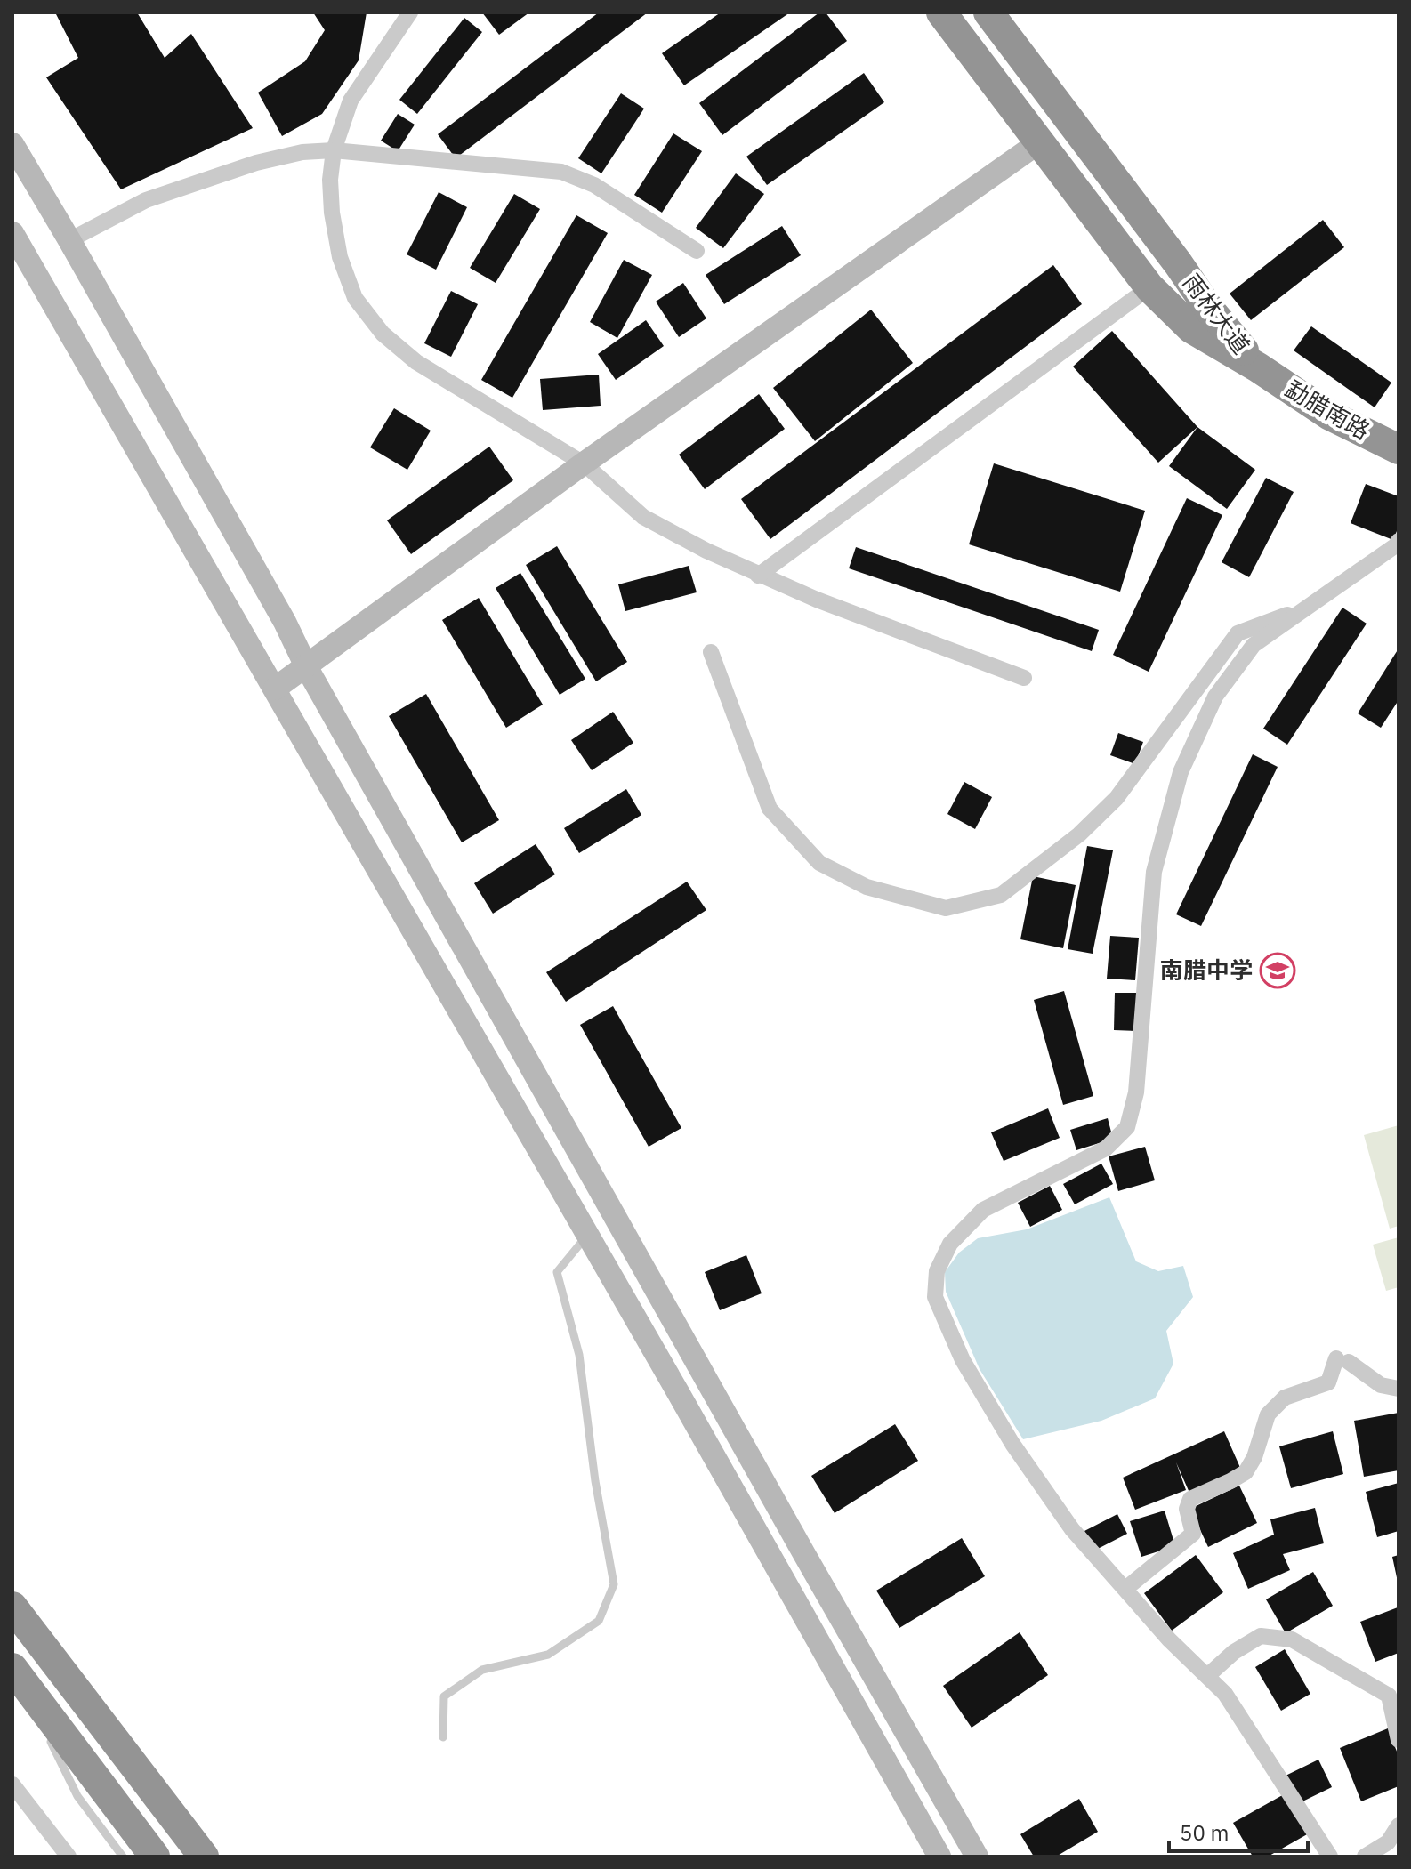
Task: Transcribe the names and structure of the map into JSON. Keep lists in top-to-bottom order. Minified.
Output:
{"streets":{"highway":["雨林大道","勐腊南路"]},"crossings":[["雨林大道","勐腊南路"]],"places":{"school or university":["南腊中学"]},"scale_bar":"50 m"}
